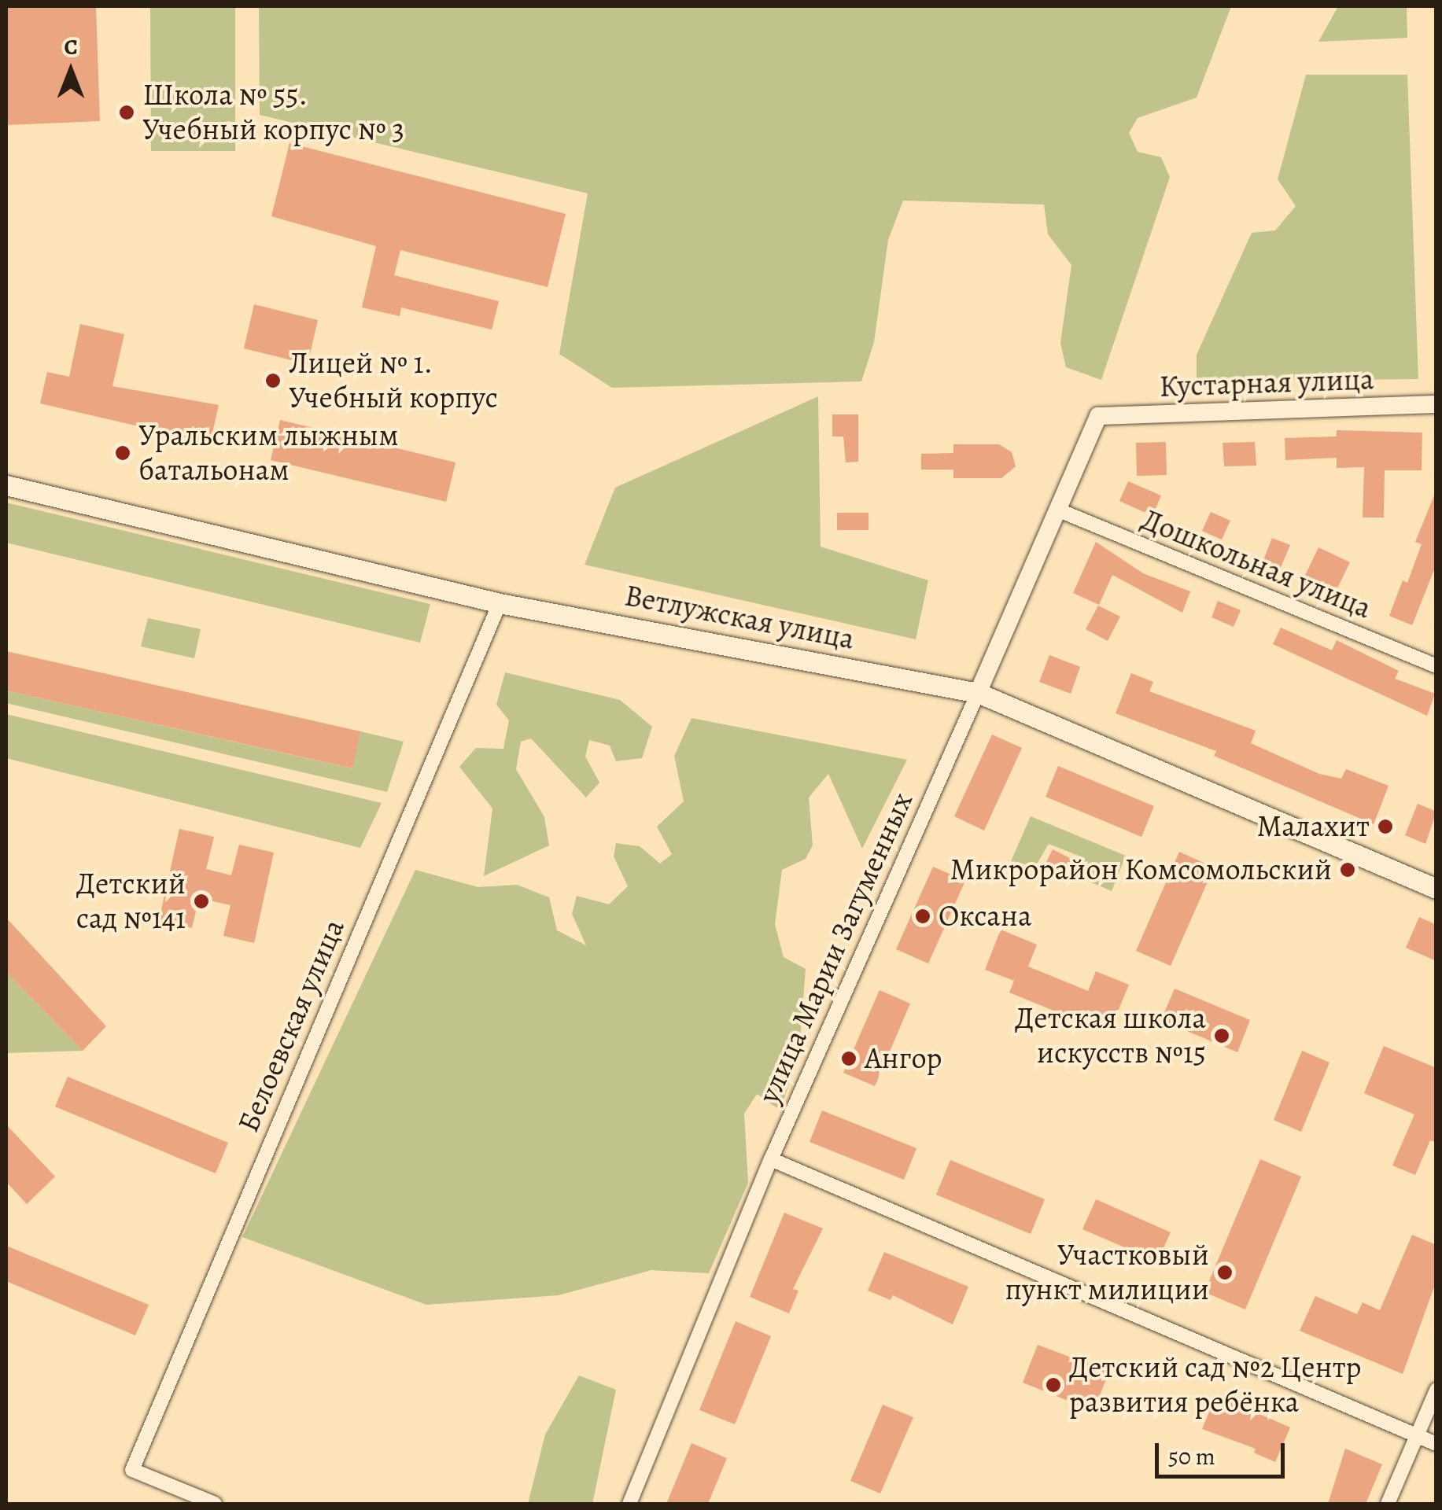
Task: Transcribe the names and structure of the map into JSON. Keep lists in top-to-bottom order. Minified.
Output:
{"streets":{"main road":["Ветлужская улица"],"street":["Кустарная улица","Дошкольная улица","улица Марии Загуменных","Белоевская улица"]},"crossings":[["Кустарная улица","улица Марии Загуменных"],["Дошкольная улица","улица Марии Загуменных"],["Ветлужская улица","улица Марии Загуменных"],["Ветлужская улица","Белоевская улица"]],"places":["Школа № 55. Учебный корпус № 3","Лицей № 1. Учебный корпус","Уральским лыжным батальонам","Малахит","Микрорайон Комсомольский","Детский сад №141","Оксана","Детская школа искусств №15","Ангор","Участковый пункт милиции","Детский сад №2 Центр развития ребёнка"],"scale_bar":"50 m","north":"top"}
